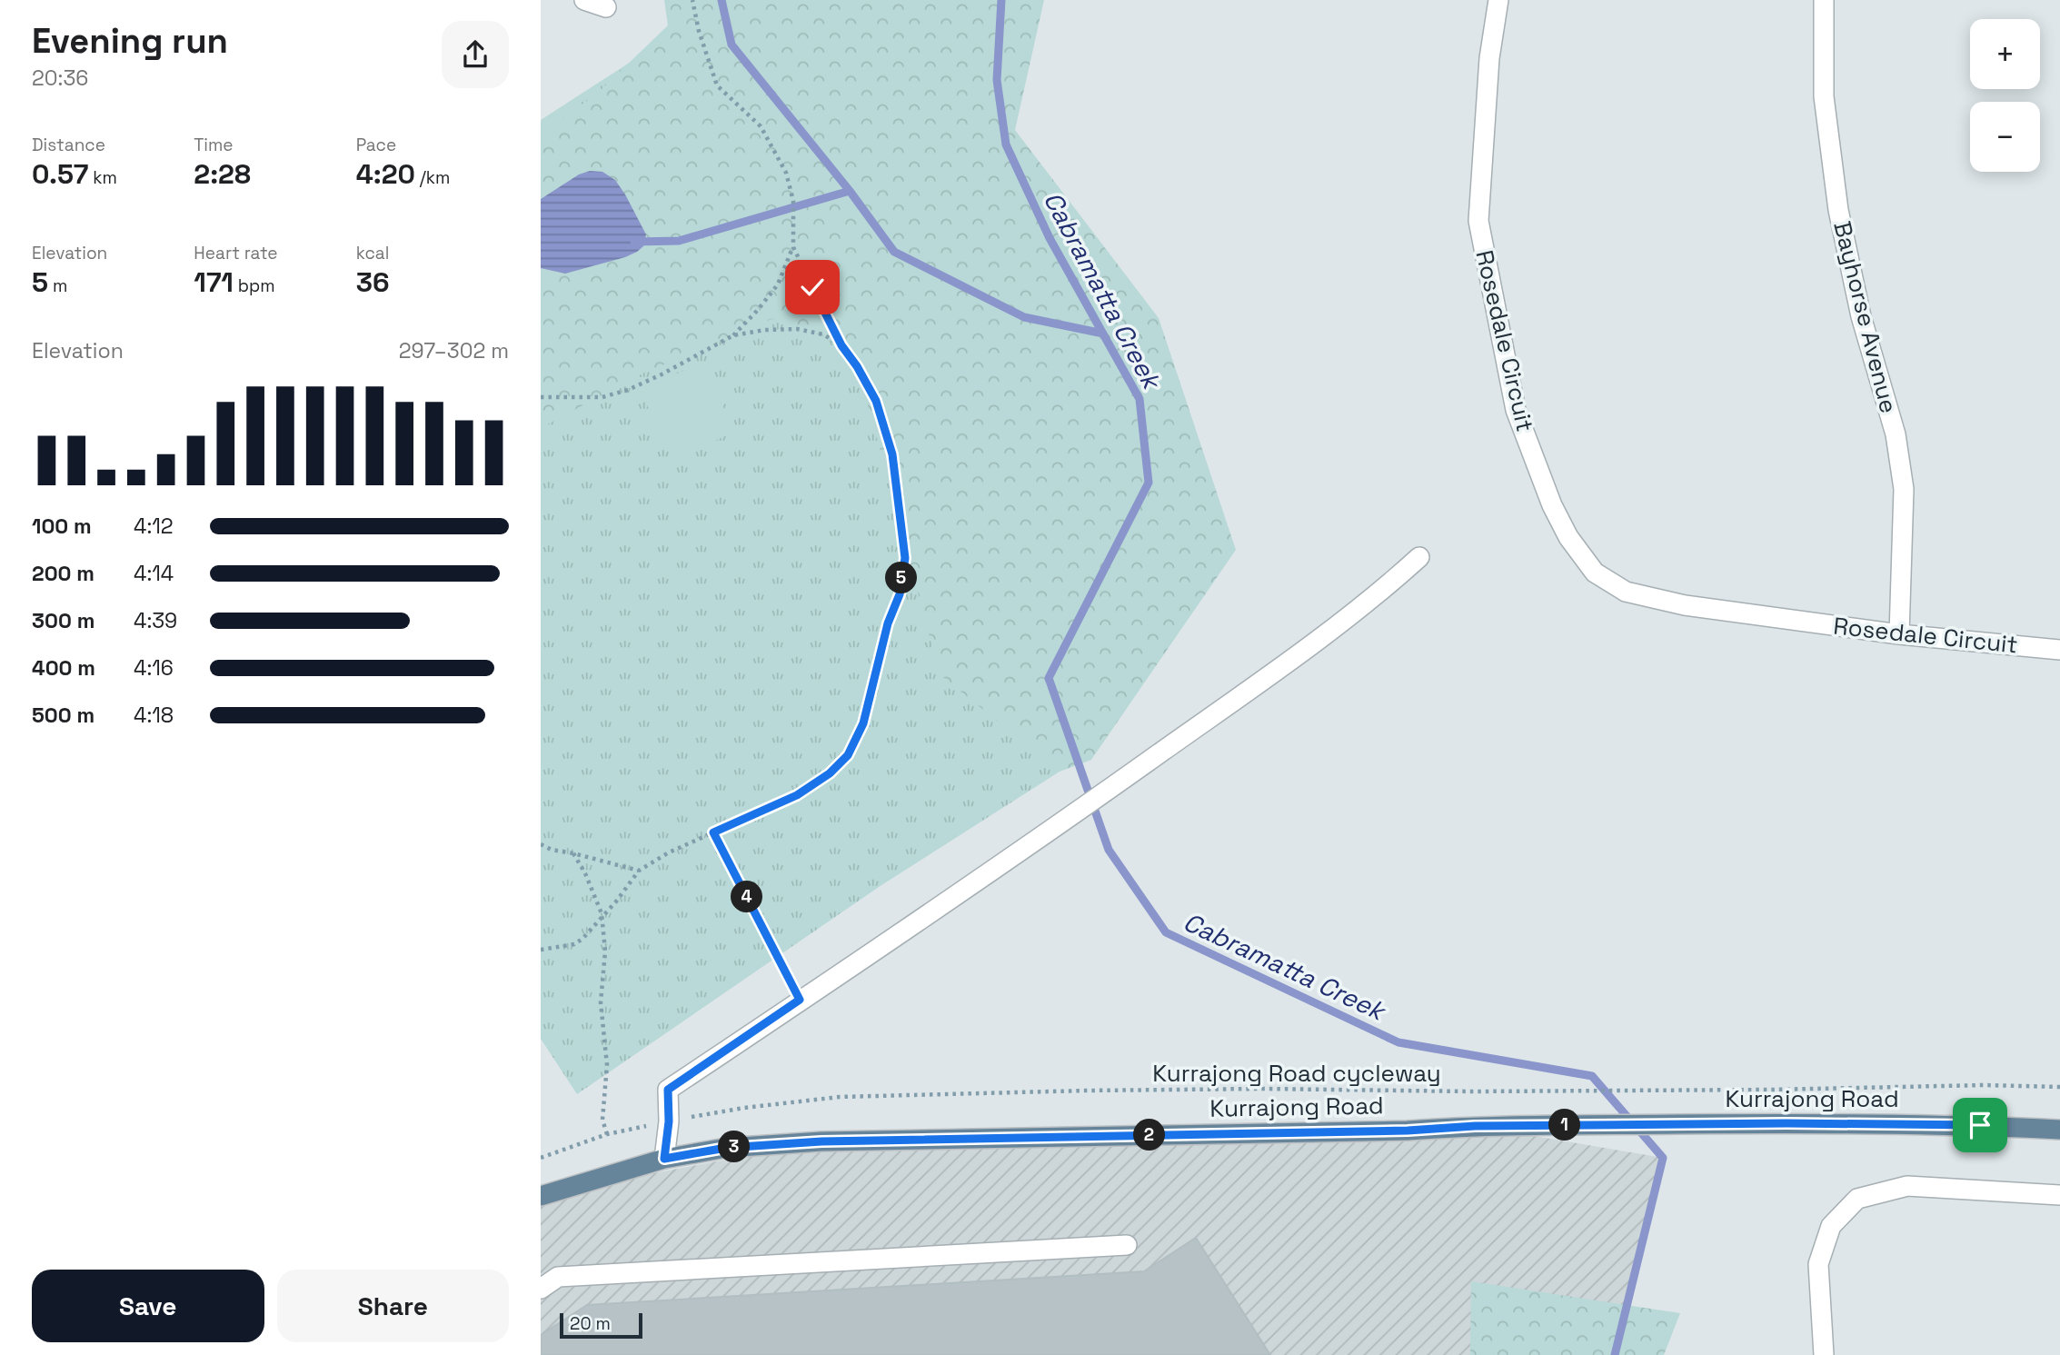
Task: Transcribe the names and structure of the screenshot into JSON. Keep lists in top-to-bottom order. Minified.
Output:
{"streets":{"main road":["Kurrajong Road"],"street":["Bayhorse Avenue","Rosedale Circuit"],"path":["Kurrajong Road cycleway"]},"crossings":[["Bayhorse Avenue","Rosedale Circuit"]],"water":["Cabramatta Creek"],"scale_bar":"20 m","page":{"heading":["Evening run","20:36"],"map_buttons":["+","−"],"stats":[["Distance","0.57 km"],["Time","2:28"],["Pace","4:20 /km"],["Elevation","5 m"],["Heart rate","171 bpm"],["kcal","36"]],"chart":["Elevation","297–302 m"],"list":[{"name":"100 m","note":"4:12"},{"name":"200 m","note":"4:14"},{"name":"300 m","note":"4:39"},{"name":"400 m","note":"4:16"},{"name":"500 m","note":"4:18"}],"pins":["5","4","1","2","3"],"buttons":["Save","Share"],"scale":"20 m"}}
